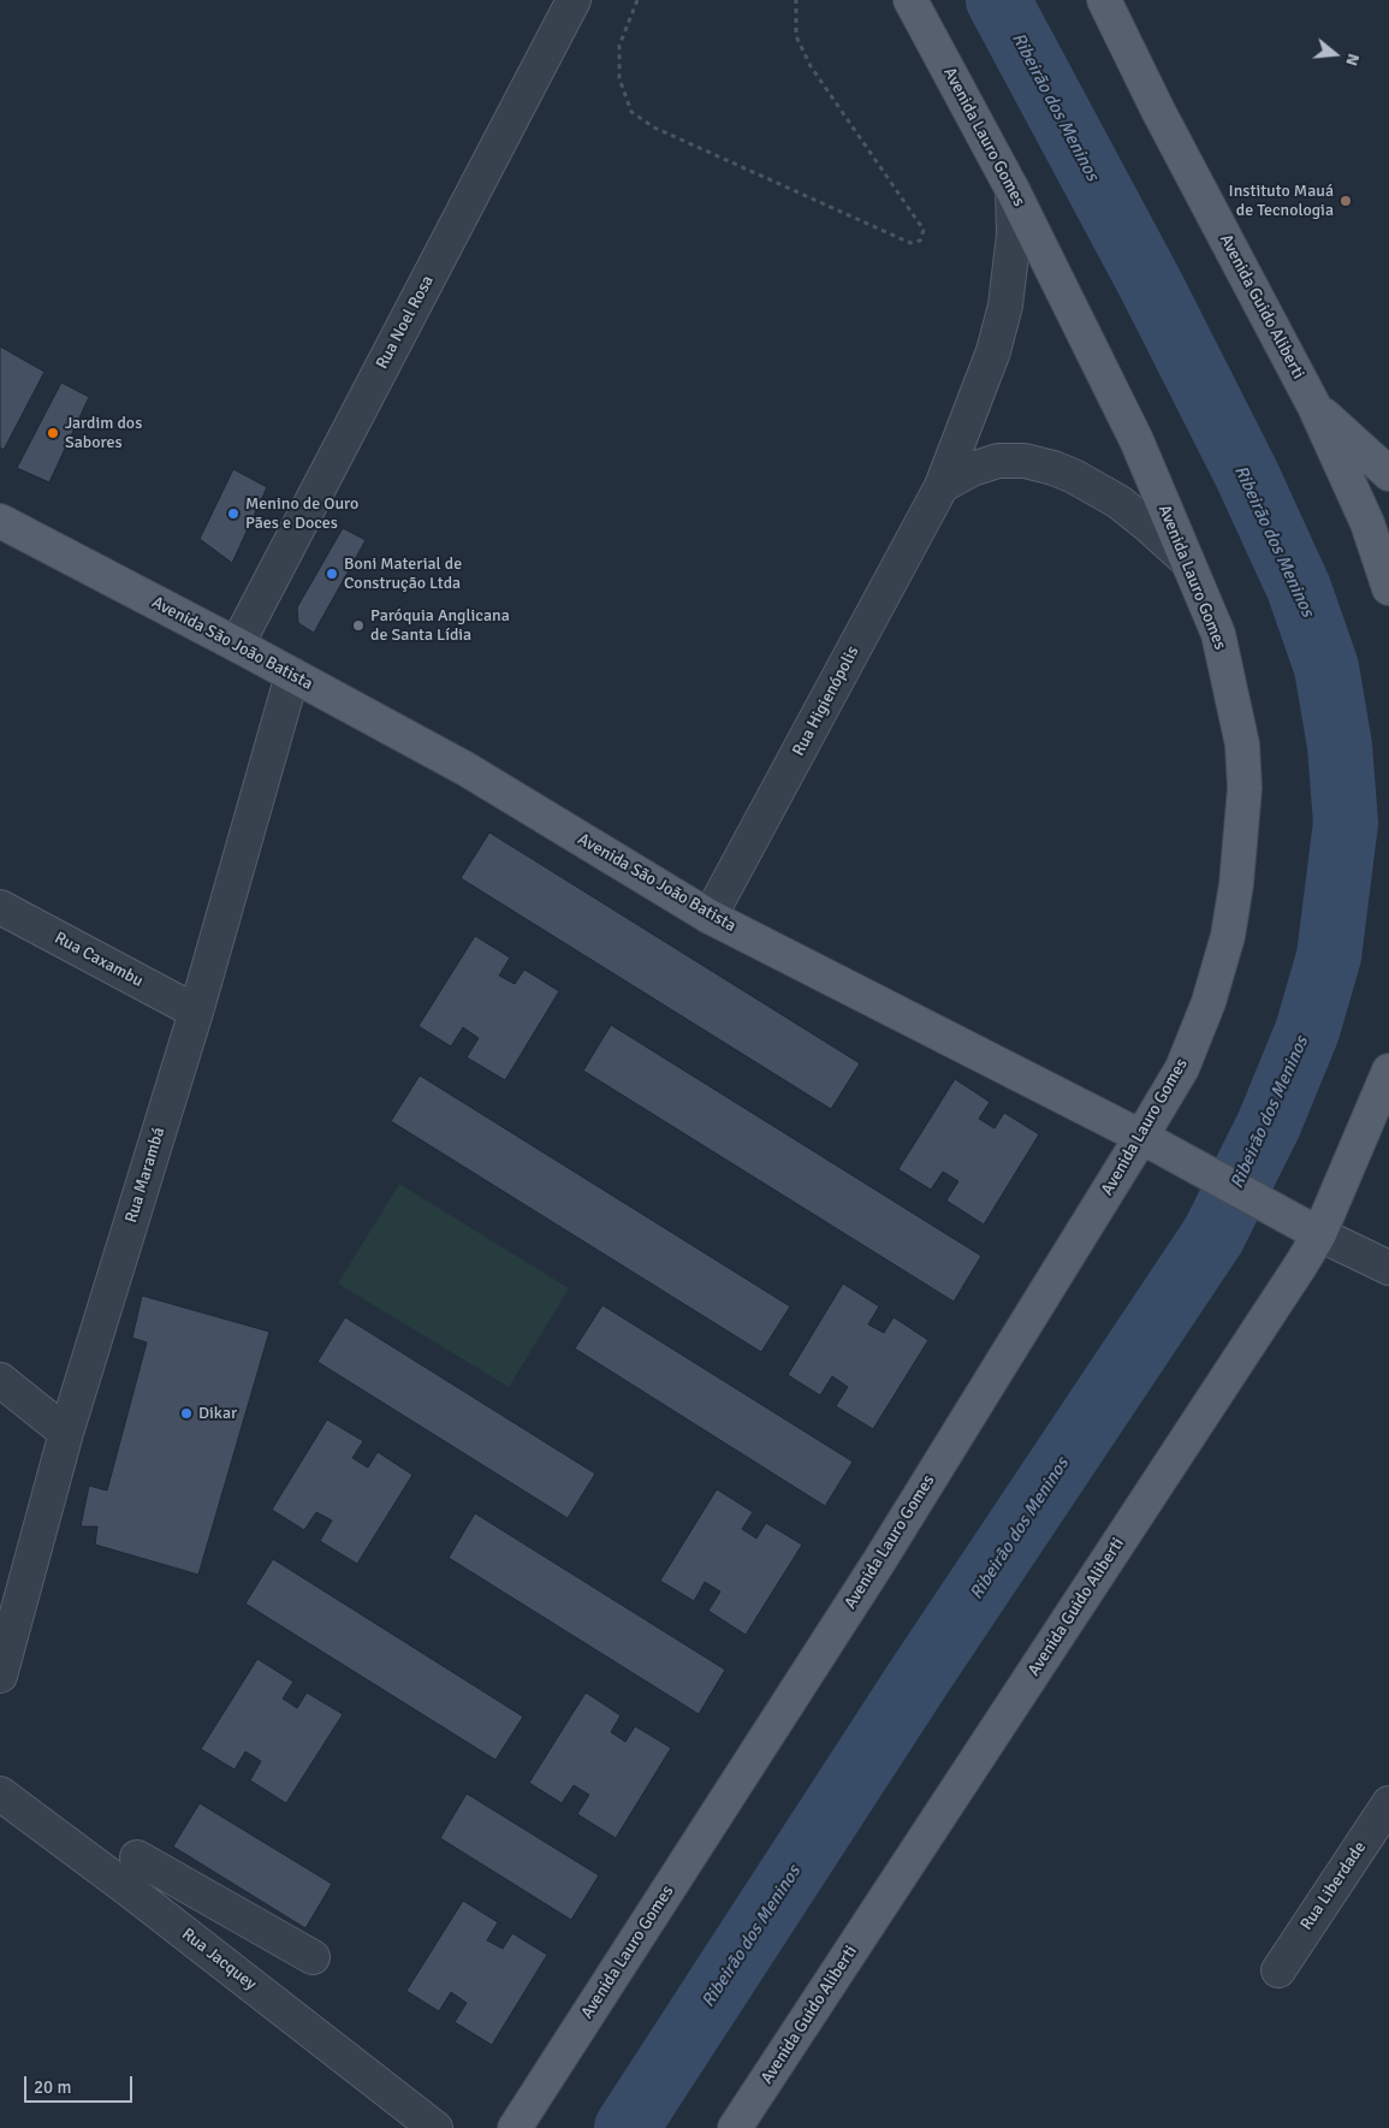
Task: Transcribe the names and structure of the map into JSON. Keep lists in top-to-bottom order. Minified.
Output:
{"streets":{"main road":["Avenida Lauro Gomes","Avenida Guido Aliberti","Avenida São João Batista"],"street":["Rua Noel Rosa","Rua Higienópolis","Rua Caxambu","Rua Marambá","Rua Liberdade","Rua Jacquey"]},"crossings":[["Avenida Lauro Gomes","Avenida São João Batista"],["Avenida Lauro Gomes","Rua Higienópolis"],["Avenida Guido Aliberti","Avenida São João Batista"],["Rua Noel Rosa","Avenida São João Batista"],["Avenida São João Batista","Rua Higienópolis"],["Avenida São João Batista","Rua Marambá"],["Rua Caxambu","Rua Marambá"]],"water":["Ribeirão dos Meninos"],"places":["Instituto Mauá de Tecnologia","Jardim dos Sabores","Menino de Ouro Pães e Doces","Boni Material de Construção Ltda","Paróquia Anglicana de Santa Lídia","Dikar"],"scale_bar":"20 m","north":"right"}
